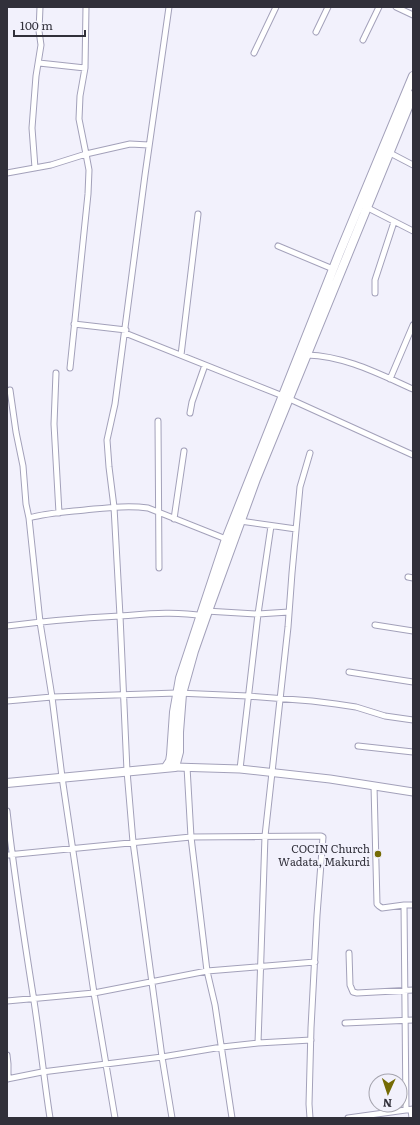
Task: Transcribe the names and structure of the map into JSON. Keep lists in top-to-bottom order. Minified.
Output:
{"places":["COCIN Church Wadata, Makurdi"],"scale_bar":"100 m","north":"bottom"}
